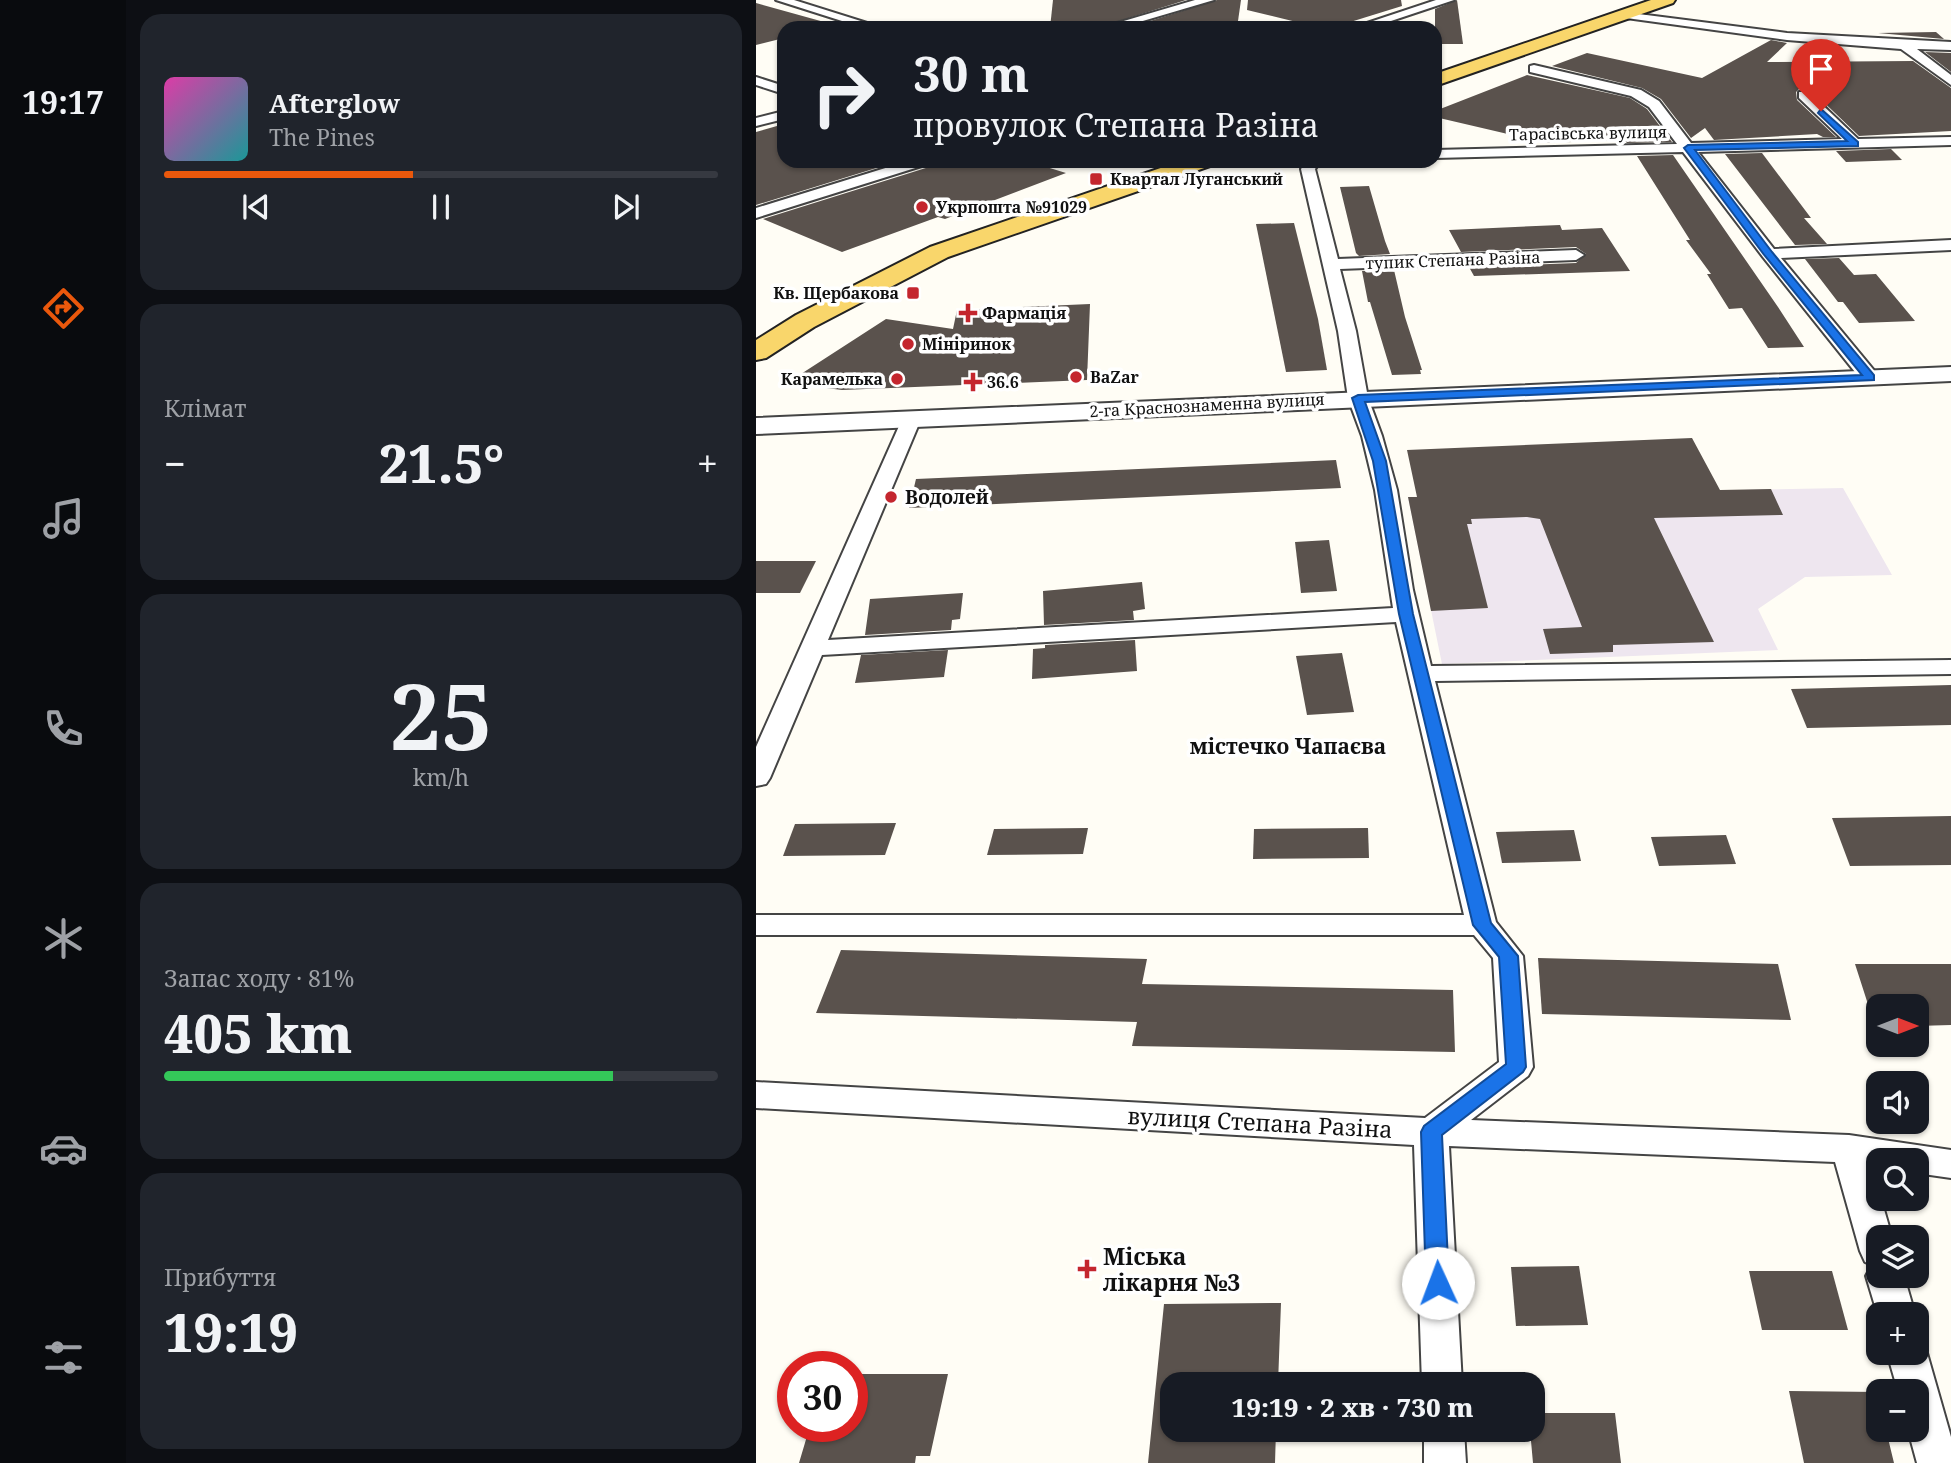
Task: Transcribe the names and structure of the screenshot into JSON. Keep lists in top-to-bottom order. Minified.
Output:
{"streets":{"street":["Тарасівська вулиця","тупик Степана Разіна","2-га Краснознаменна вулиця","вулиця Степана Разіна"]},"districts":["містечко Чапаєва"],"places":{"transit":["Квартал Луганський","Кв. Щербакова"],"other":["Укрпошта №91029","Мініринок","BaZar","Карамелька","Водолей"],"health":["Фармація","36.6","Міська лікарня №3"]},"north":"right","page":{"tabs":"19:17","turn":["30 m","провулок Степана Разіна"],"song":["Afterglow","The Pines"],"tile":["Клімат",["25","km/h"],["Запас ходу · 81%","405 km"],["Прибуття","19:19"]],"heat":["−","21.5°","+"],"map_buttons":["+","−"],"limit":"30","trip":"19:19 · 2 хв · 730 m"}}
